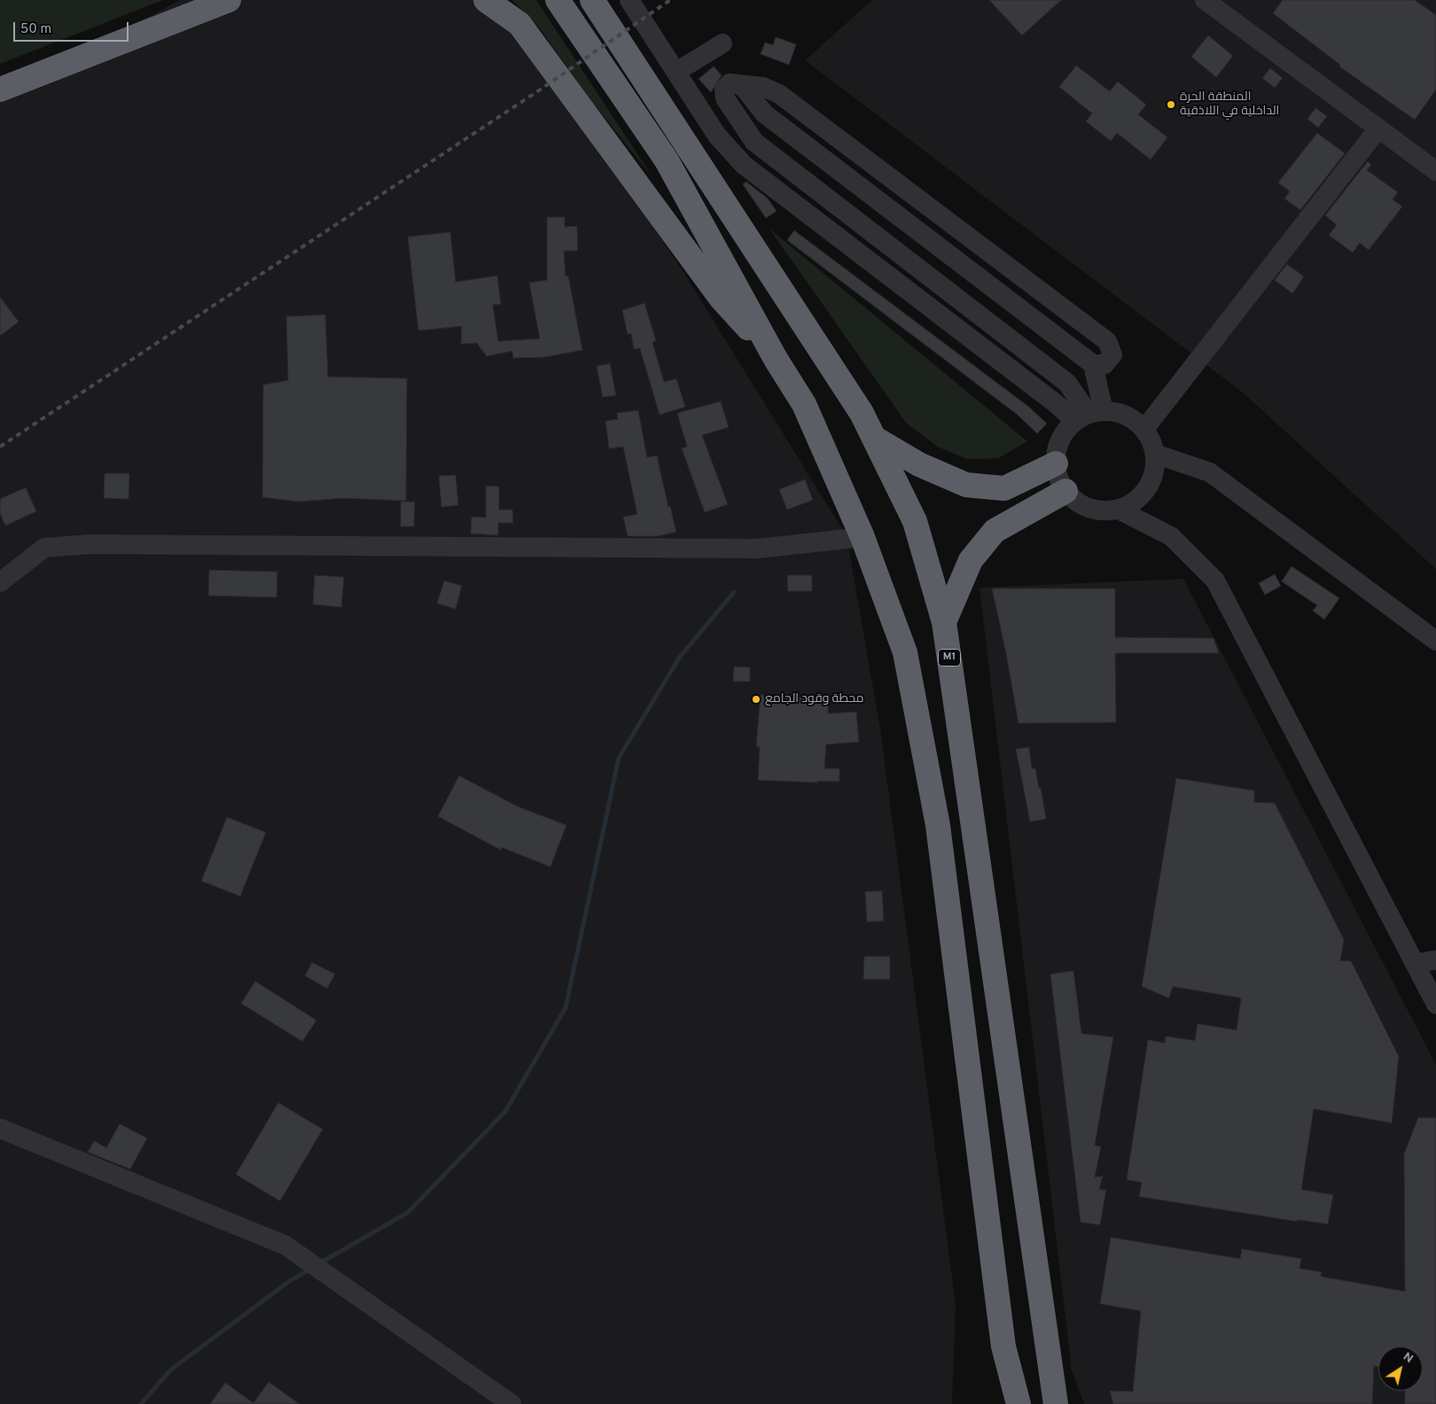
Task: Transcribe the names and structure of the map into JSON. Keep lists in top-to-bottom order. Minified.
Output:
{"streets":{"highway":["M1"]},"places":["المنطقة الحرة الداخلية في اللاذقية","محطة وقود الجامع"],"scale_bar":"50 m","north":"top right"}
